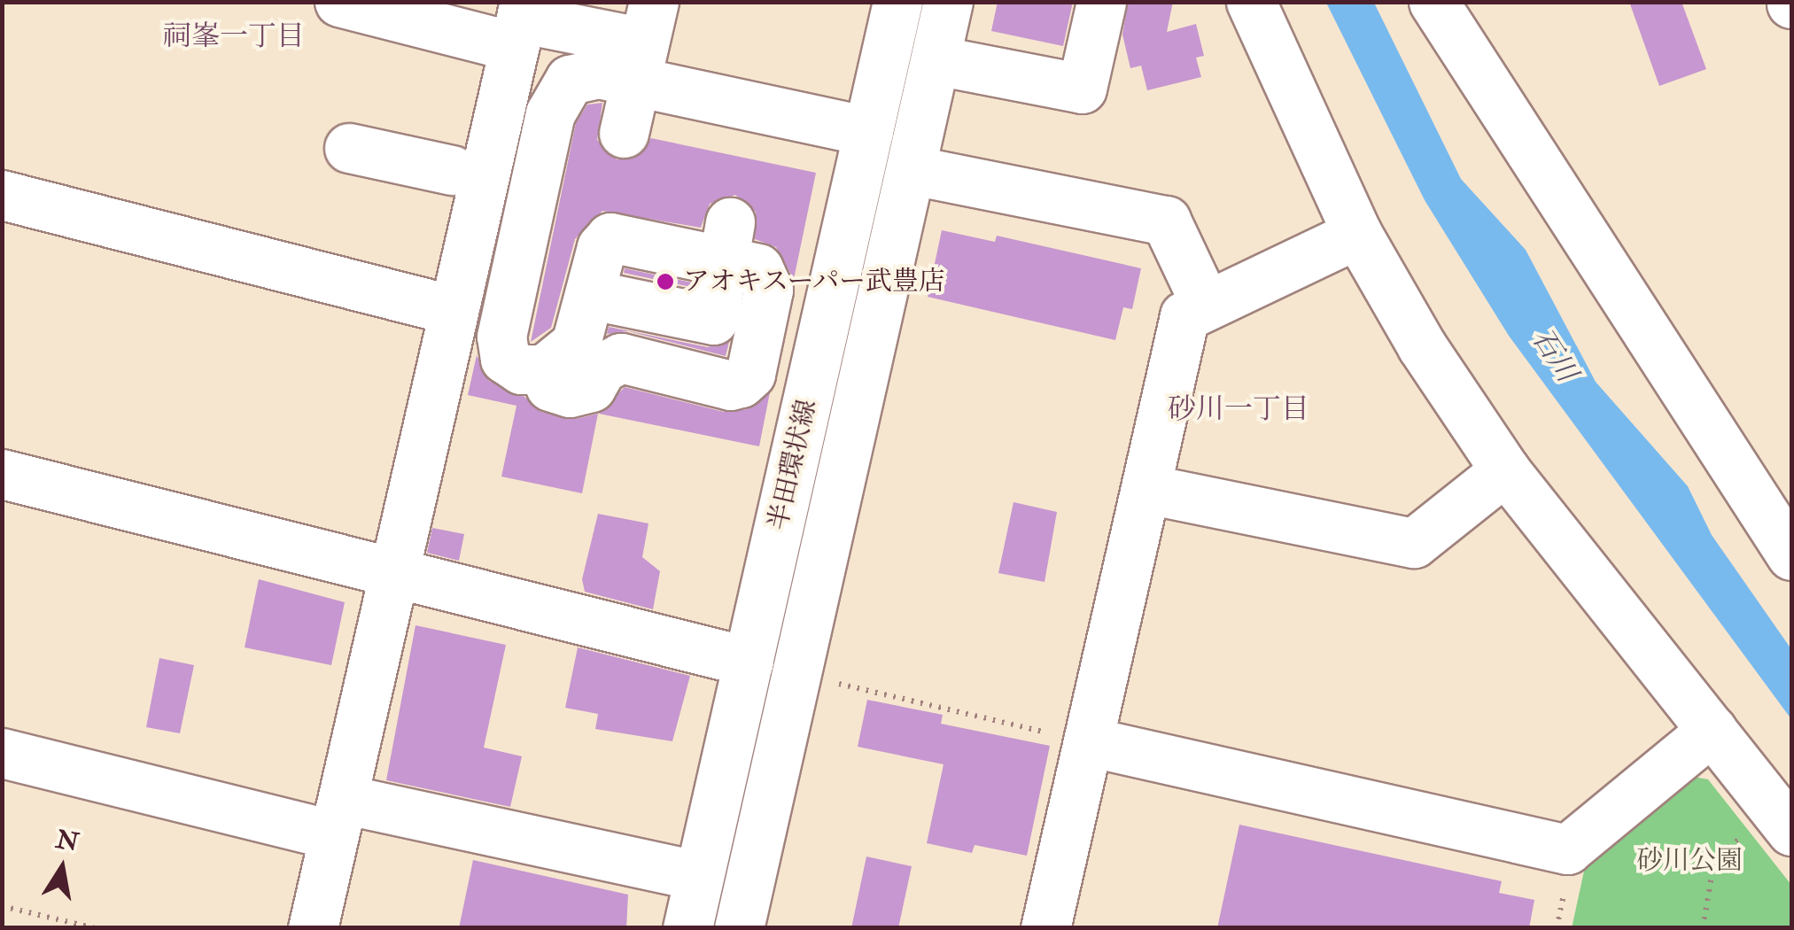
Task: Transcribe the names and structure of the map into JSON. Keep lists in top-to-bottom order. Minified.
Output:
{"streets":{"street":["半田環状線"]},"districts":["祠峯一丁目","砂川一丁目"],"water":["石川"],"parks":["砂川公園"],"places":["アオキスーパー武豊店"],"north":"top"}
